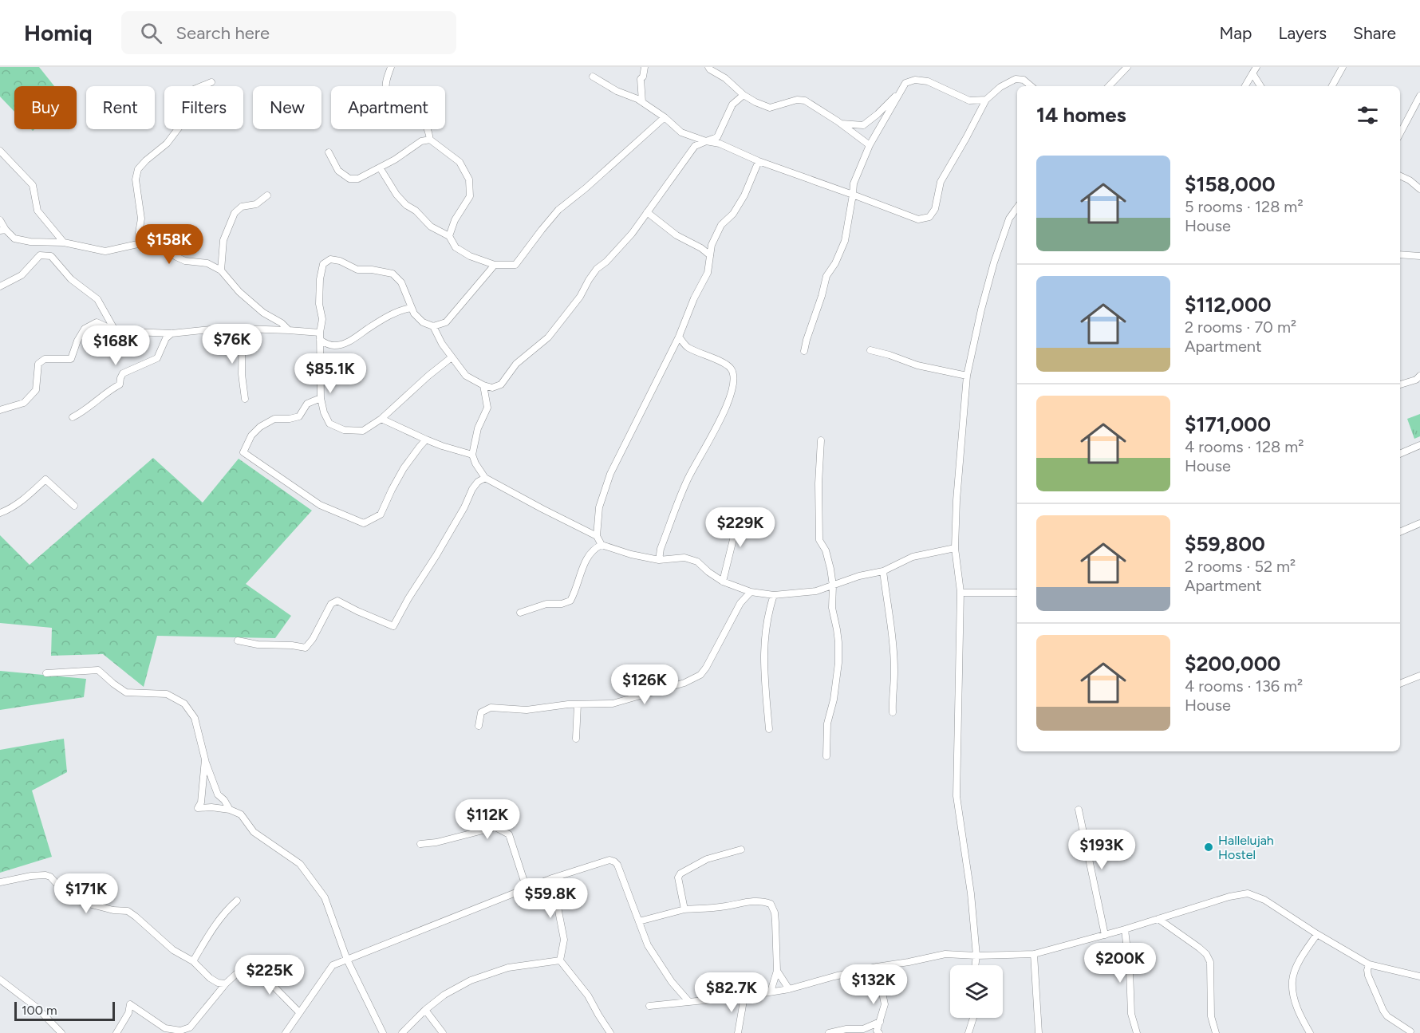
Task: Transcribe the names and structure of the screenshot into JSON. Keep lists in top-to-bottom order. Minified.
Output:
{"places":["Hallelujah Hostel"],"scale_bar":"100 m","page":{"header":"Homiq","search":"Search here","nav":["Map","Layers","Share"],"chip":["Buy","Rent","Filters","New","Apartment"],"heading":"14 homes","list":[{"name":"$158,000","note":"5 rooms · 128 m² · House"},{"name":"$112,000","note":"2 rooms · 70 m² · Apartment"},{"name":"$171,000","note":"4 rooms · 128 m² · House"},{"name":"$59,800","note":"2 rooms · 52 m² · Apartment"},{"name":"$200,000","note":"4 rooms · 136 m² · House"}],"price":["$158K","$76K","$168K","$85.1K","$229K","$126K","$112K","$193K","$171K","$59.8K","$200K","$225K","$132K","$82.7K"],"scale":"100 m"}}
